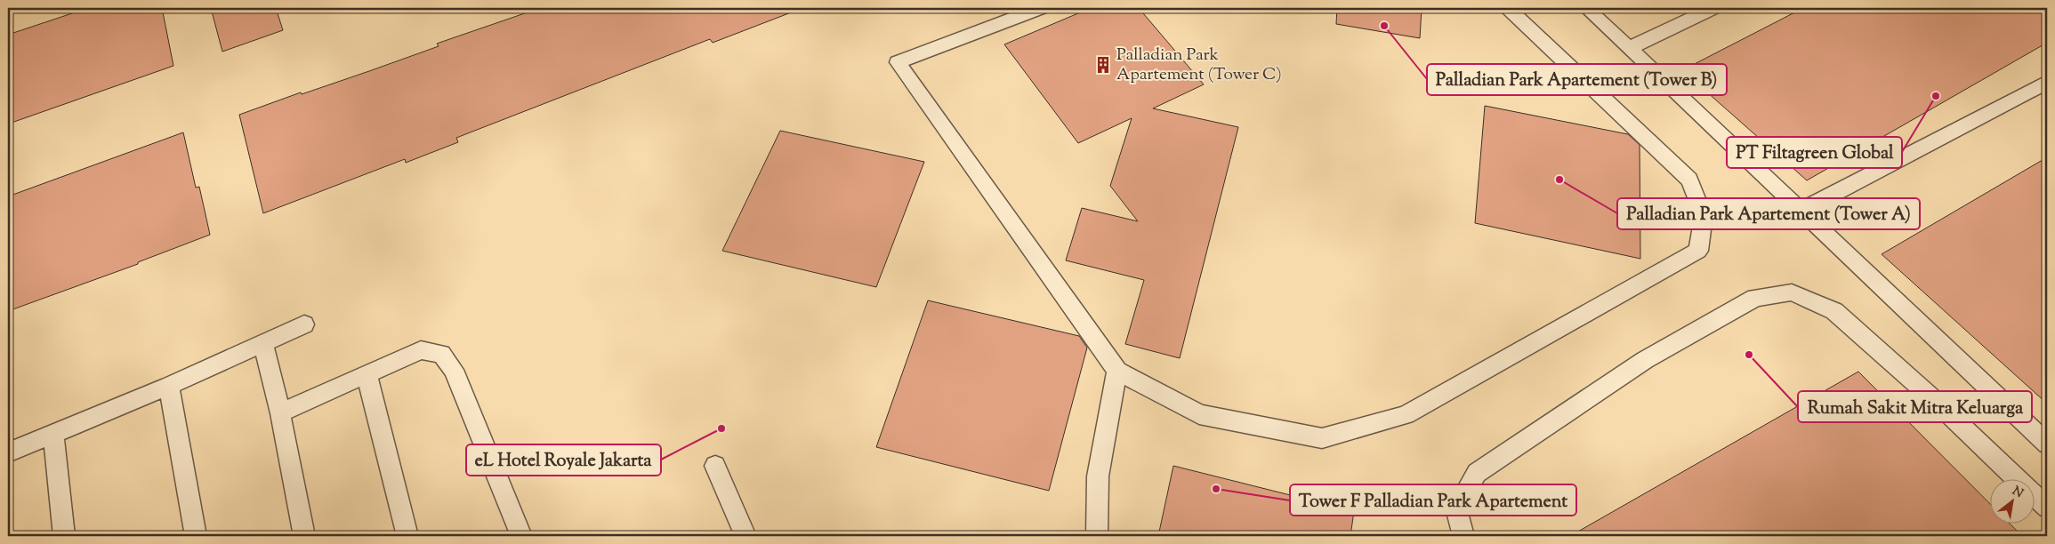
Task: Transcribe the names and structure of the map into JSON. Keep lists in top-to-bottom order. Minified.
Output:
{"places":{"other":["Palladian Park Apartement (Tower B)","PT Filtagreen Global","Palladian Park Apartement (Tower A)","Rumah Sakit Mitra Keluarga","eL Hotel Royale Jakarta","Tower F Palladian Park Apartement"],"building":["Palladian Park Apartement (Tower C)"]},"north":"top right"}
